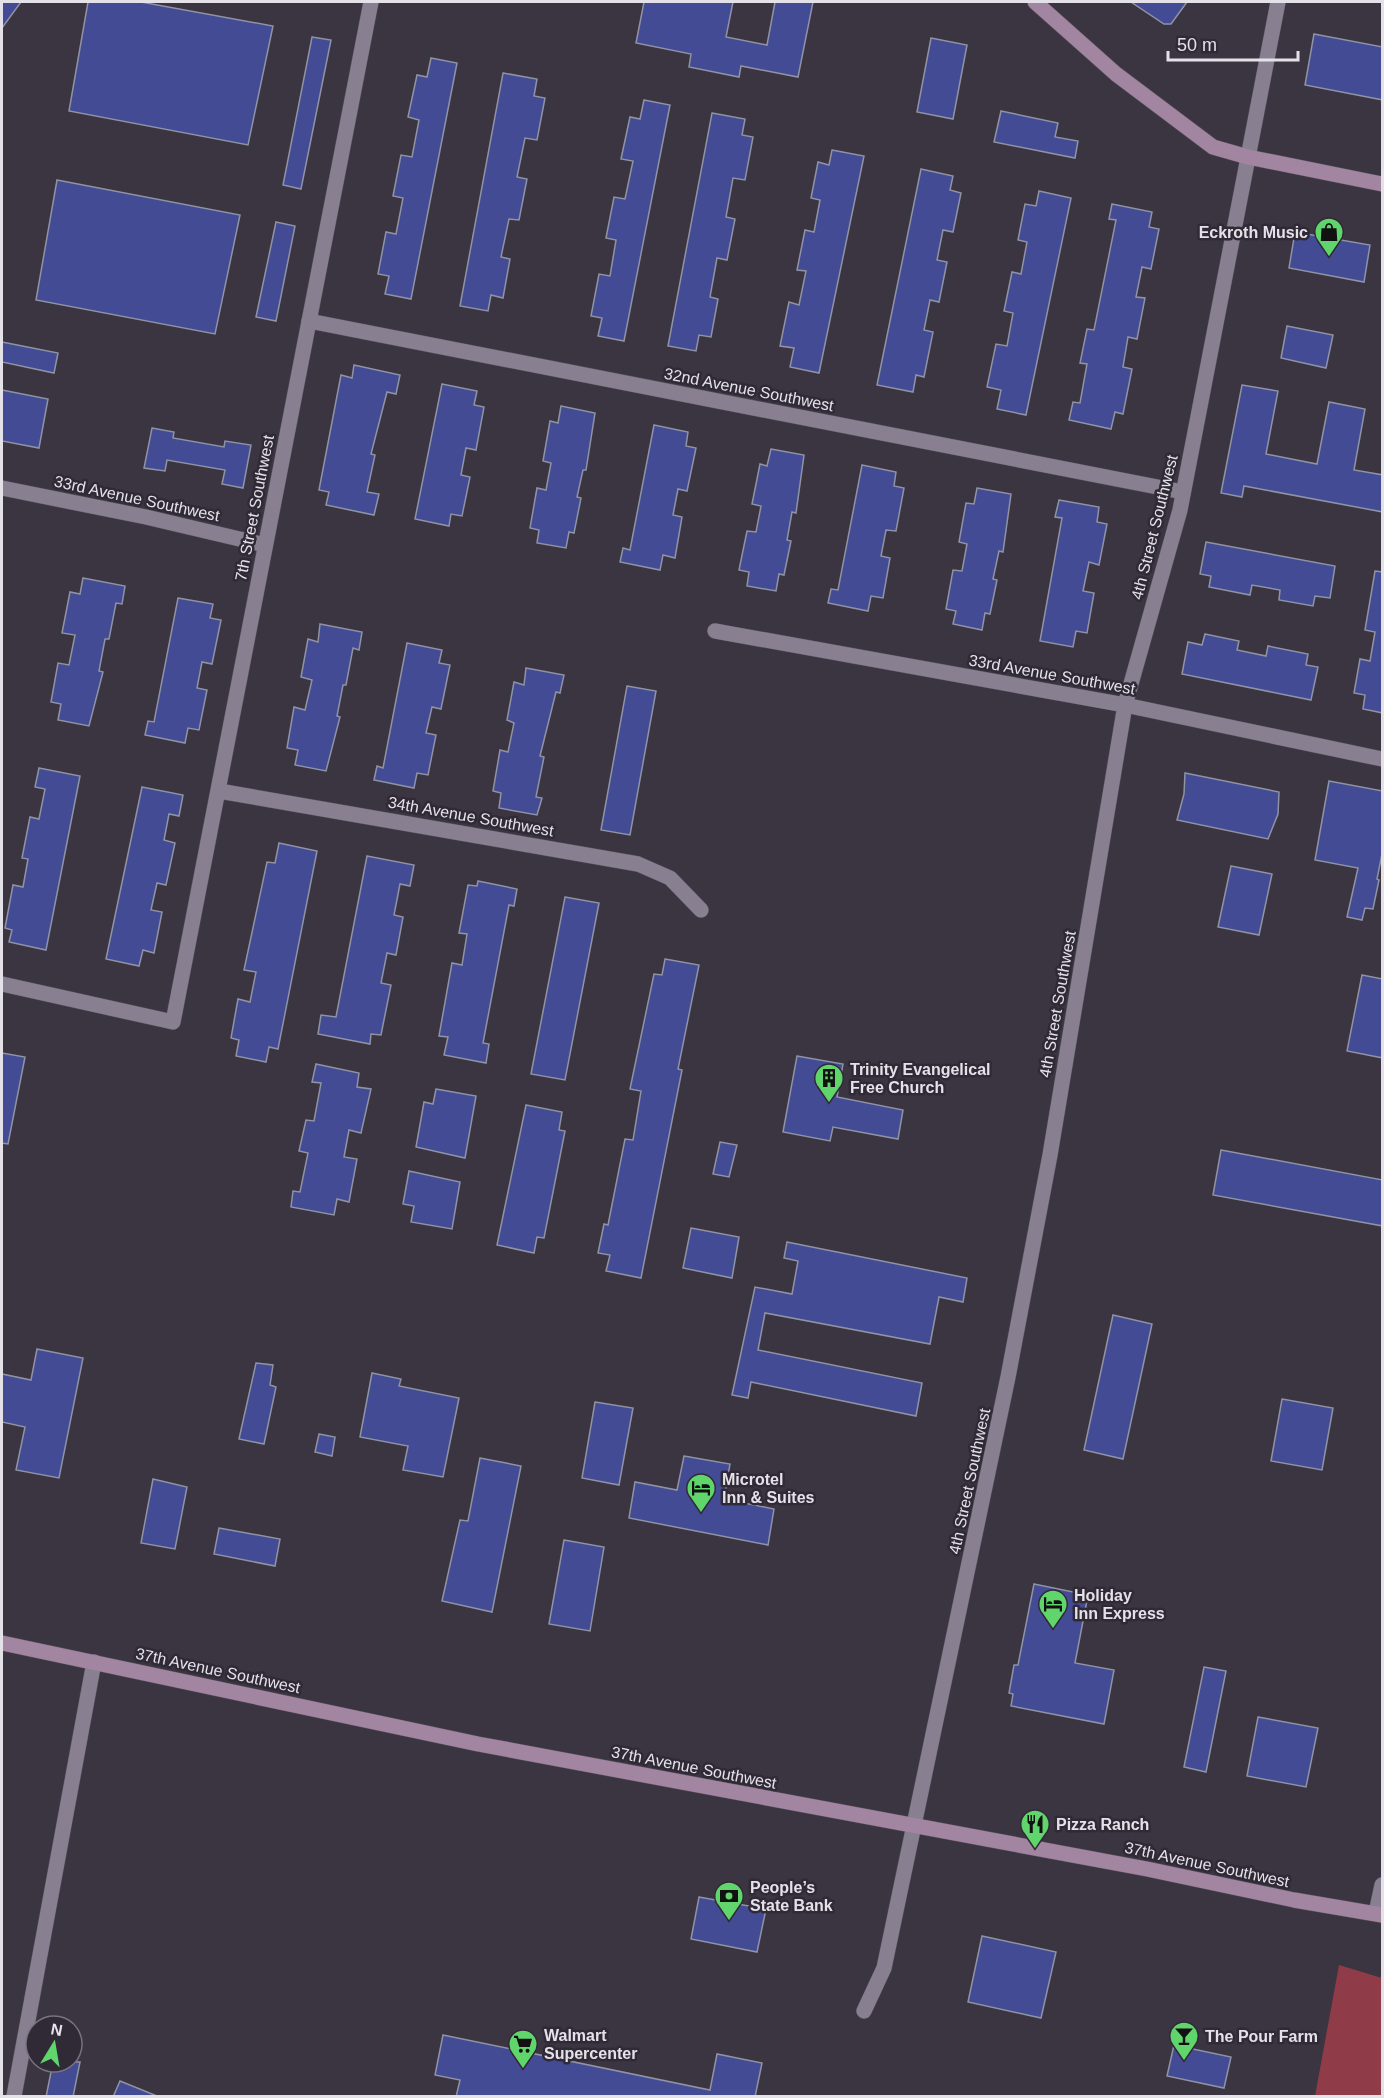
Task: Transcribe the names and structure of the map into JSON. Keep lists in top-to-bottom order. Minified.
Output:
{"streets":{"main road":["37th Avenue Southwest"],"street":["32nd Avenue Southwest","33rd Avenue Southwest","7th Street Southwest","4th Street Southwest","34th Avenue Southwest"]},"crossings":[["32nd Avenue Southwest","7th Street Southwest"],["32nd Avenue Southwest","4th Street Southwest"],["33rd Avenue Southwest","7th Street Southwest"],["33rd Avenue Southwest","4th Street Southwest"],["7th Street Southwest","34th Avenue Southwest"],["4th Street Southwest","37th Avenue Southwest"]],"places":{"shop":["Eckroth Music"],"building":["Trinity Evangelical Free Church"],"hotel":["Microtel Inn & Suites","Holiday Inn Express"],"restaurant":["Pizza Ranch"],"bank":["People’s State Bank"],"bar":["The Pour Farm"],"supermarket":["Walmart Supercenter"]},"scale_bar":"50 m","north":"top"}
